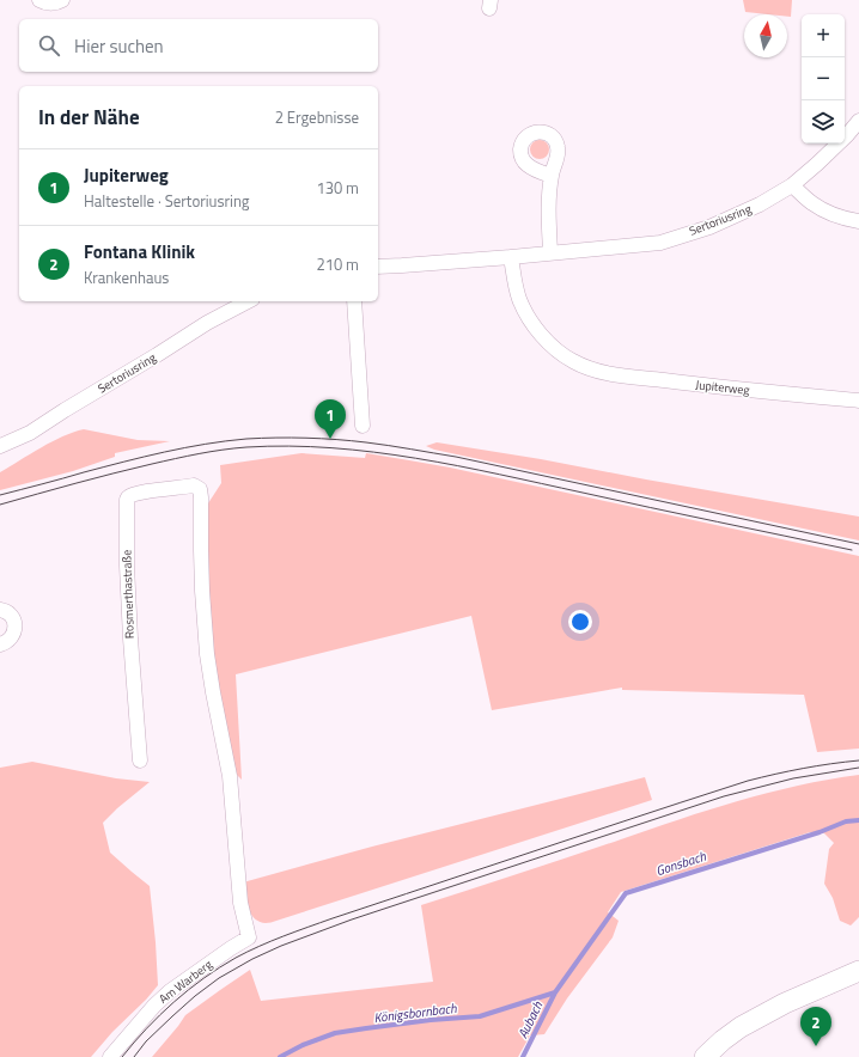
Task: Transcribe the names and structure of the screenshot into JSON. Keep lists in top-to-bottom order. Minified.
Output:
{"streets":{"street":["Sertoriusring","Jupiterweg","Rosmerthastraße","Am Warberg"]},"crossings":[["Sertoriusring","Jupiterweg"],["Rosmerthastraße","Am Warberg"]],"water":["Gonsbach","Königsbornbach","Aubach"],"north":"top","page":{"map_buttons":["+","−"],"search":"Hier suchen","heading":["In der Nähe","2 Ergebnisse"],"list":[{"mark":"1","name":"Jupiterweg","note":"Haltestelle · Sertoriusring","value":"130 m"},{"mark":"2","name":"Fontana Klinik","note":"Krankenhaus","value":"210 m"}],"pins":["1","2"]}}
